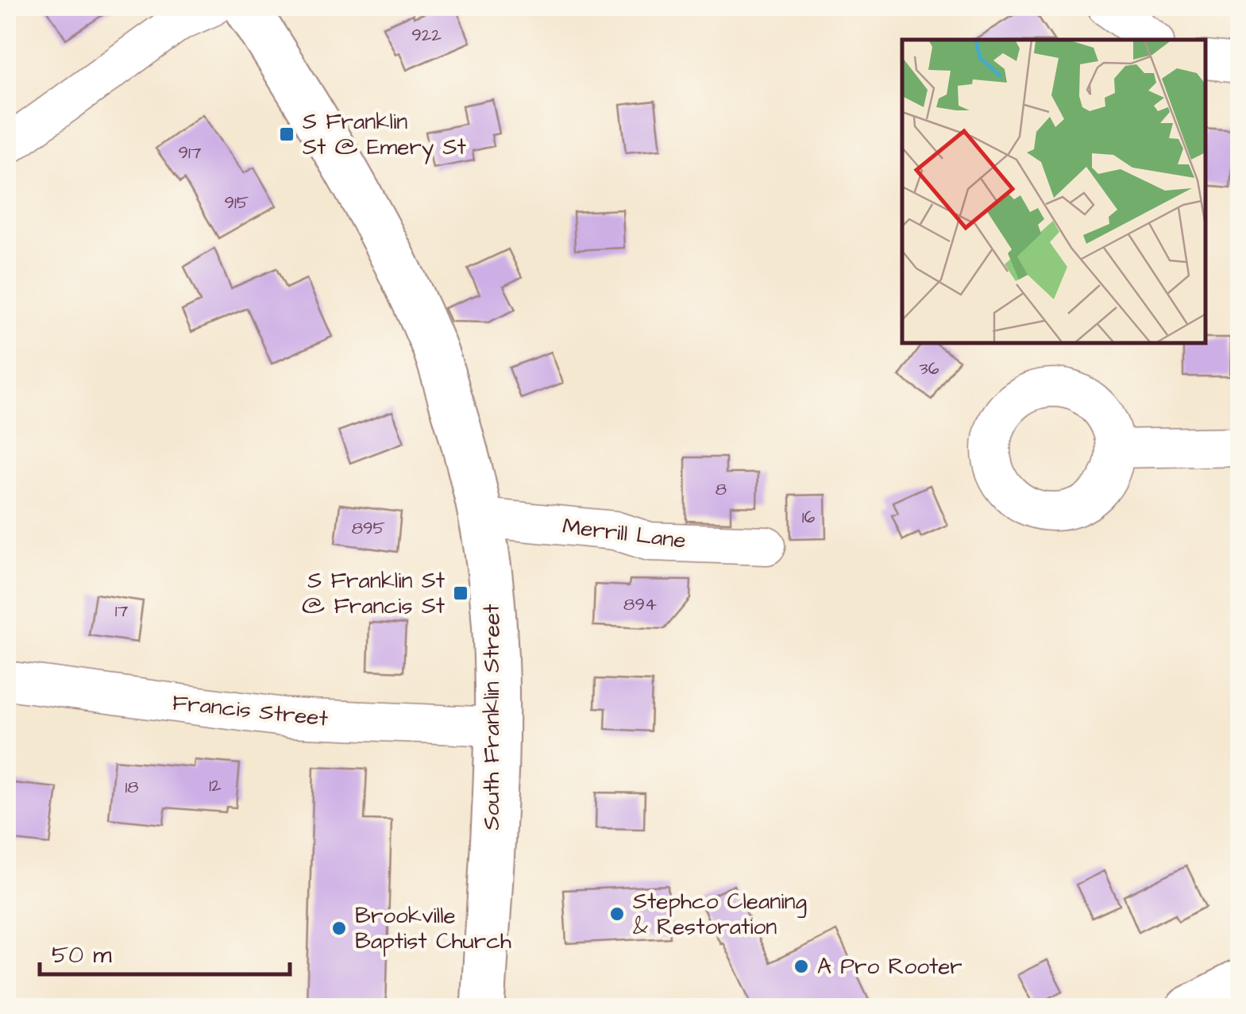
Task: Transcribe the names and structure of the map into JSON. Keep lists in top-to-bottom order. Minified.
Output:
{"streets":{"main road":["South Franklin Street"],"street":["Merrill Lane","Francis Street"]},"crossings":[["Merrill Lane","South Franklin Street"],["Francis Street","South Franklin Street"]],"places":{"transit":["S Franklin St @ Emery St","S Franklin St @ Francis St"],"other":["Stephco Cleaning & Restoration","Brookville Baptist Church","A Pro Rooter"]},"house_numbers":["922","917","915","36","8","16","895","894","17","12","18"],"scale_bar":"50 m"}
